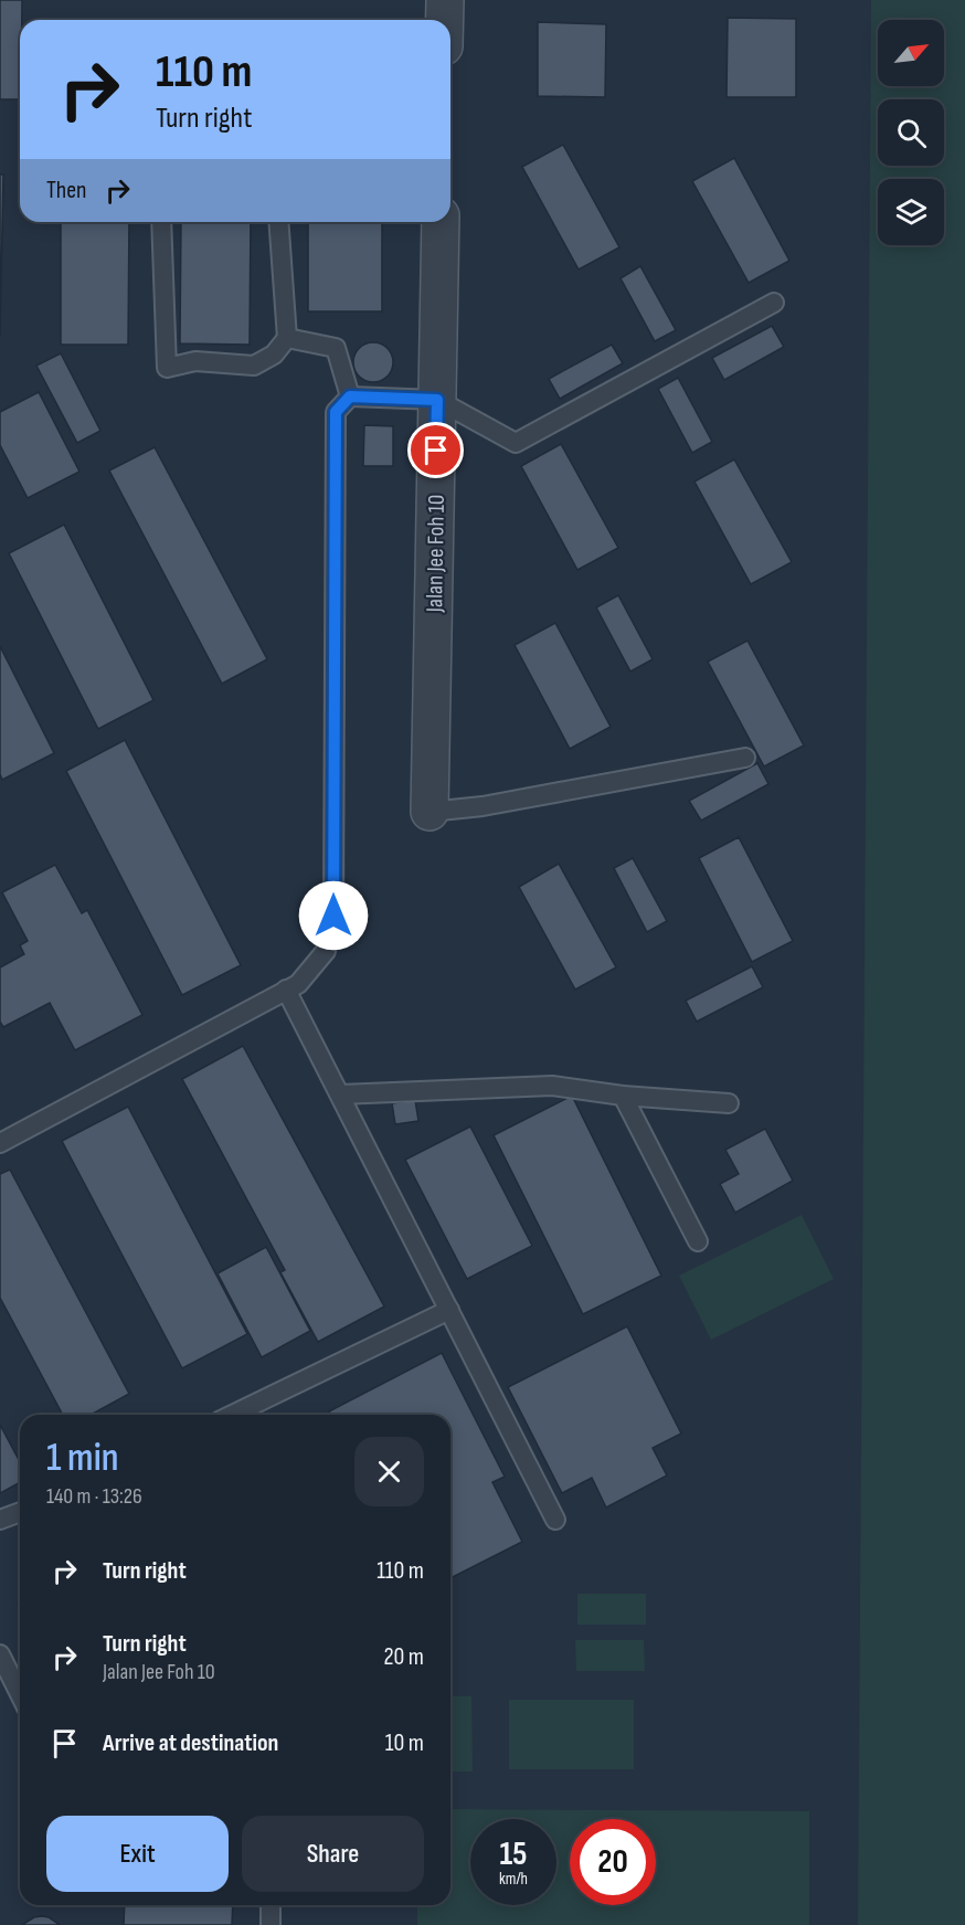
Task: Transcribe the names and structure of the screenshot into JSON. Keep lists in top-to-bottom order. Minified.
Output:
{"streets":{"street":["Jalan Jee Foh 10"]},"north":"top right","page":{"turn":["110 m","Turn right"],"then":"Then","heading":["1 min","140 m · 13:26"],"list":[{"name":"Turn right","value":"110 m"},{"name":"Turn right","note":"Jalan Jee Foh 10","value":"20 m"},{"name":"Arrive at destination","value":"10 m"}],"buttons":["Exit","Share"],"speed":"15 km/h","limit":"20"}}
